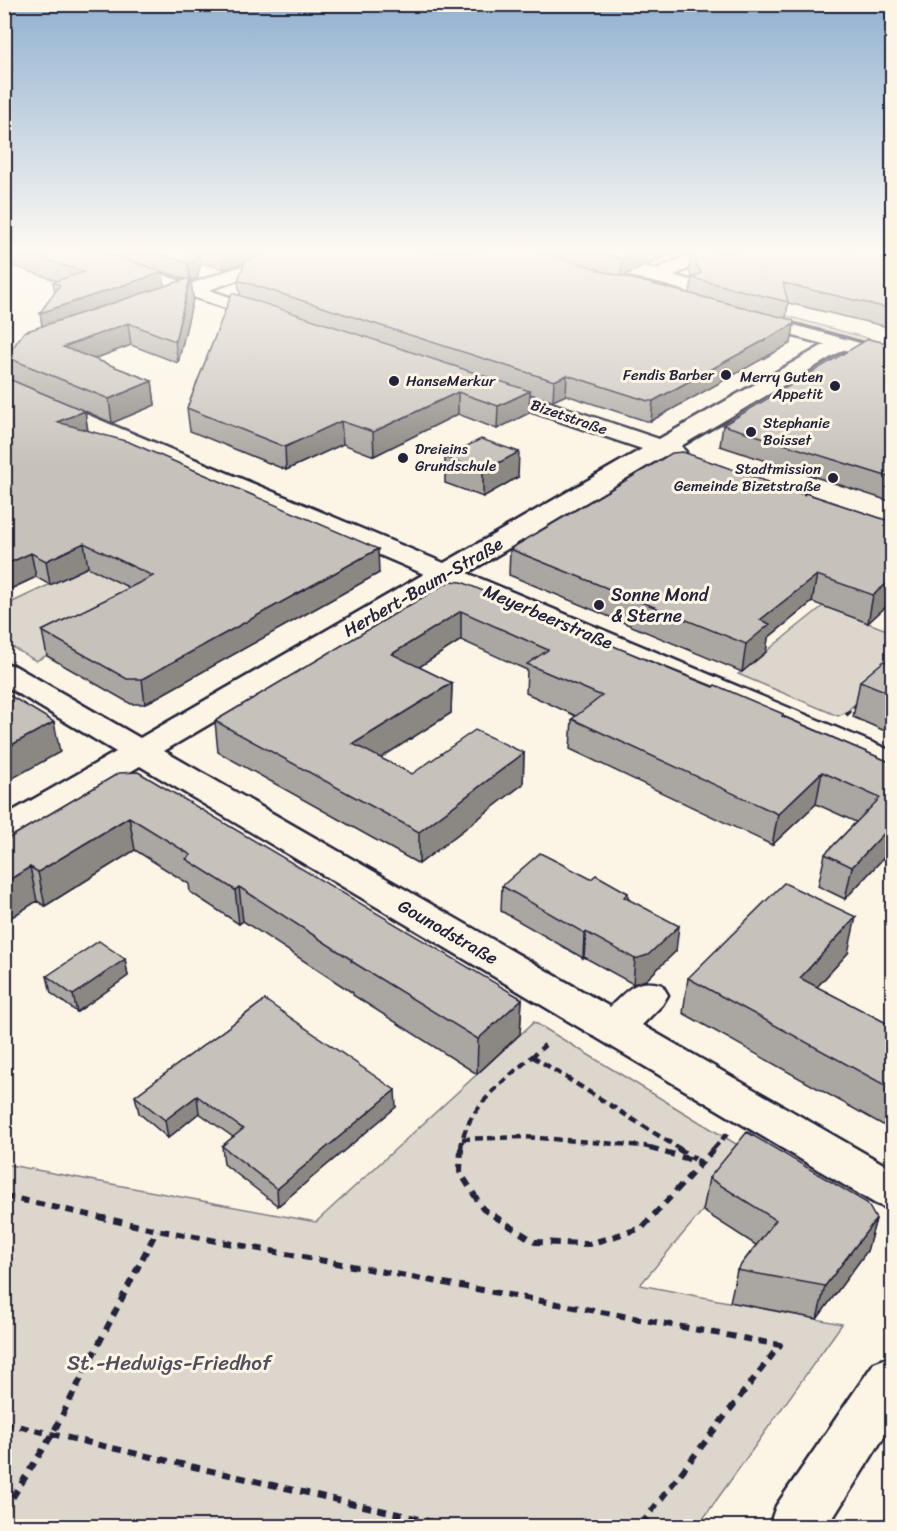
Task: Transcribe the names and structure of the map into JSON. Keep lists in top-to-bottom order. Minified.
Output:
{"streets":{"street":["Bizetstraße","Herbert-Baum-Straße","Meyerbeerstraße","Gounodstraße"]},"crossings":[["Bizetstraße","Herbert-Baum-Straße"],["Herbert-Baum-Straße","Meyerbeerstraße"],["Herbert-Baum-Straße","Gounodstraße"]],"parks":["St.-Hedwigs-Friedhof"],"places":["Fendis Barber","HanseMerkur","Merry Guten Appetit","Stephanie Boisset","Dreieins Grundschule","Stadtmission Gemeinde Bizetstraße","Sonne Mond & Sterne"]}
